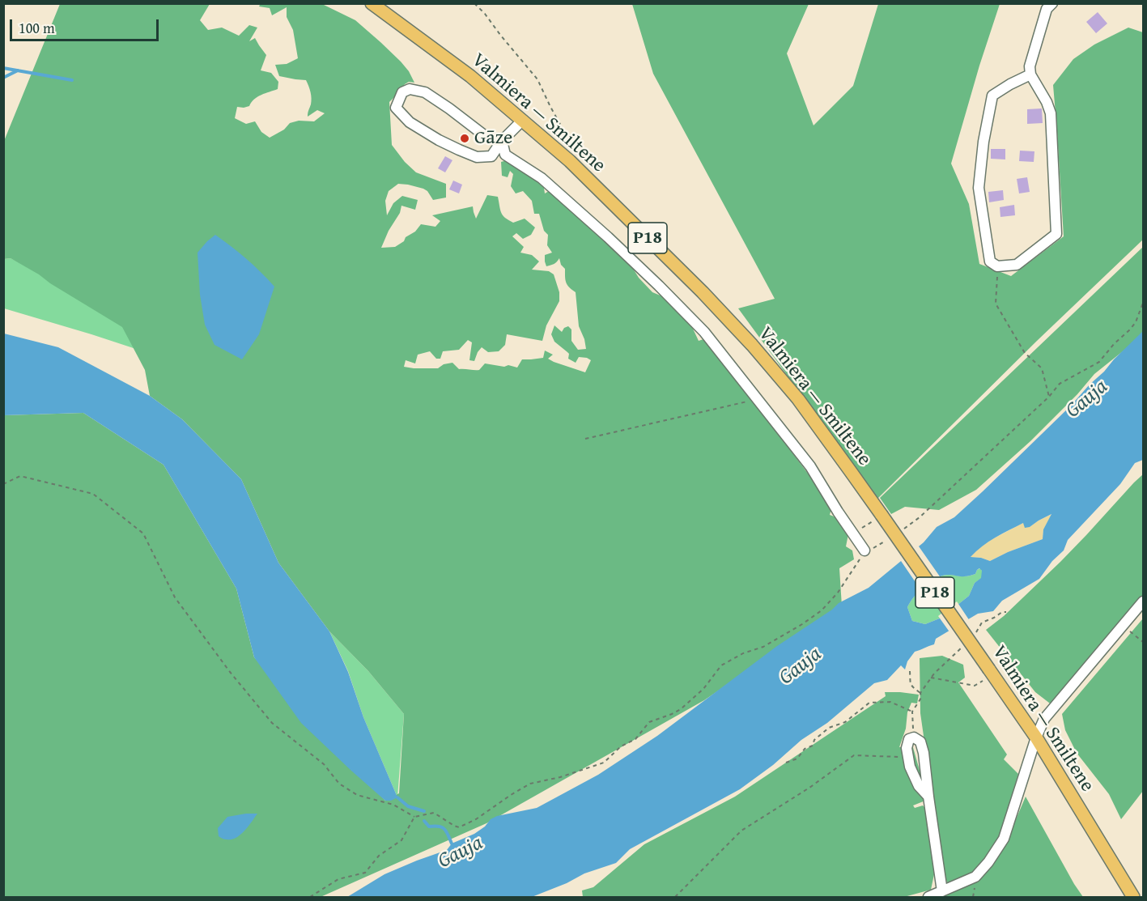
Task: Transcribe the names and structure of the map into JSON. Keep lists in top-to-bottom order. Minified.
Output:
{"streets":{"main road":["Valmiera — Smiltene","P18"]},"water":["Gauja"],"places":["Gāze"],"scale_bar":"100 m"}
